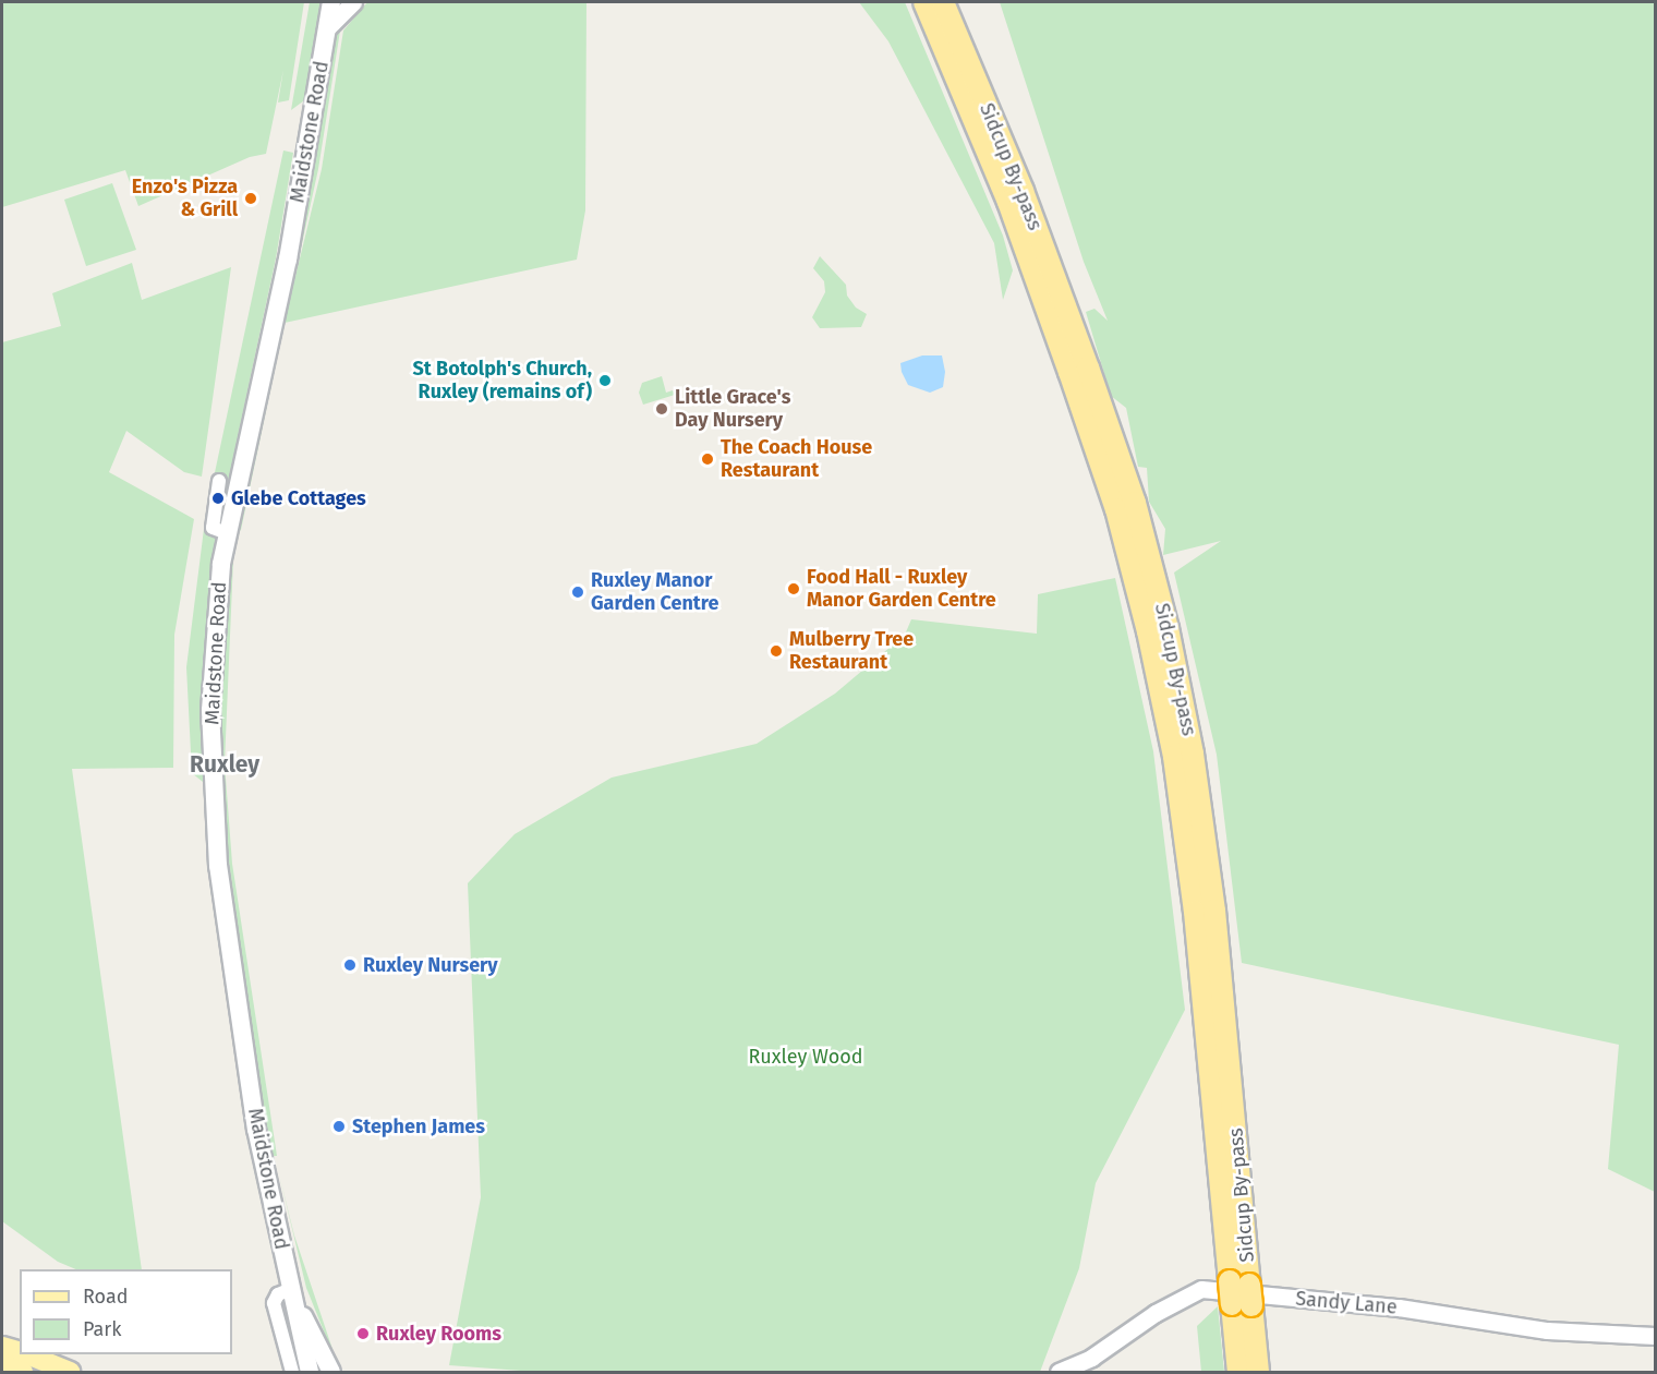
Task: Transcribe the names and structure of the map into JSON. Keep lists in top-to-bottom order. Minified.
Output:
{"streets":{"highway":["Sidcup By-pass"],"main road":["Maidstone Road"],"street":["Sandy Lane"]},"districts":["Ruxley"],"parks":["Ruxley Wood"],"places":["Enzo's Pizza & Grill","St Botolph's Church, Ruxley (remains of)","Little Grace's Day Nursery","The Coach House Restaurant","Glebe Cottages","Food Hall - Ruxley Manor Garden Centre","Ruxley Manor Garden Centre","Mulberry Tree Restaurant","Ruxley Nursery","Stephen James","Ruxley Rooms"],"legend":["Road","Park"]}
